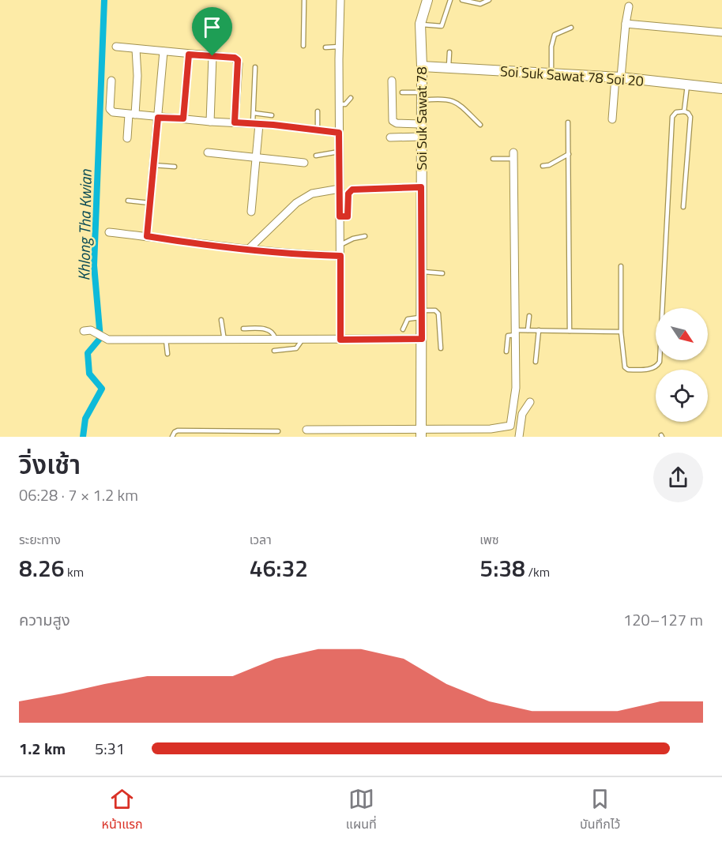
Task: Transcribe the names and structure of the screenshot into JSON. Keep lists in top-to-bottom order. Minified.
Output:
{"streets":{"street":["Soi Suk Sawat 78 Soi 20","Soi Suk Sawat 78"]},"crossings":[["Soi Suk Sawat 78 Soi 20","Soi Suk Sawat 78"]],"water":["Khlong Tha Kwian"],"north":"bottom right","page":{"heading":["วิ่งเช้า","06:28 · 7 × 1.2 km"],"stats":[["ระยะทาง","8.26 km"],["เวลา","46:32"],["เพซ","5:38 /km"]],"chart":["ความสูง","120–127 m"],"list":[{"name":"1.2 km","note":"5:31"}],"tabs":["หน้าแรก","แผนที่","บันทึกไว้"]}}
